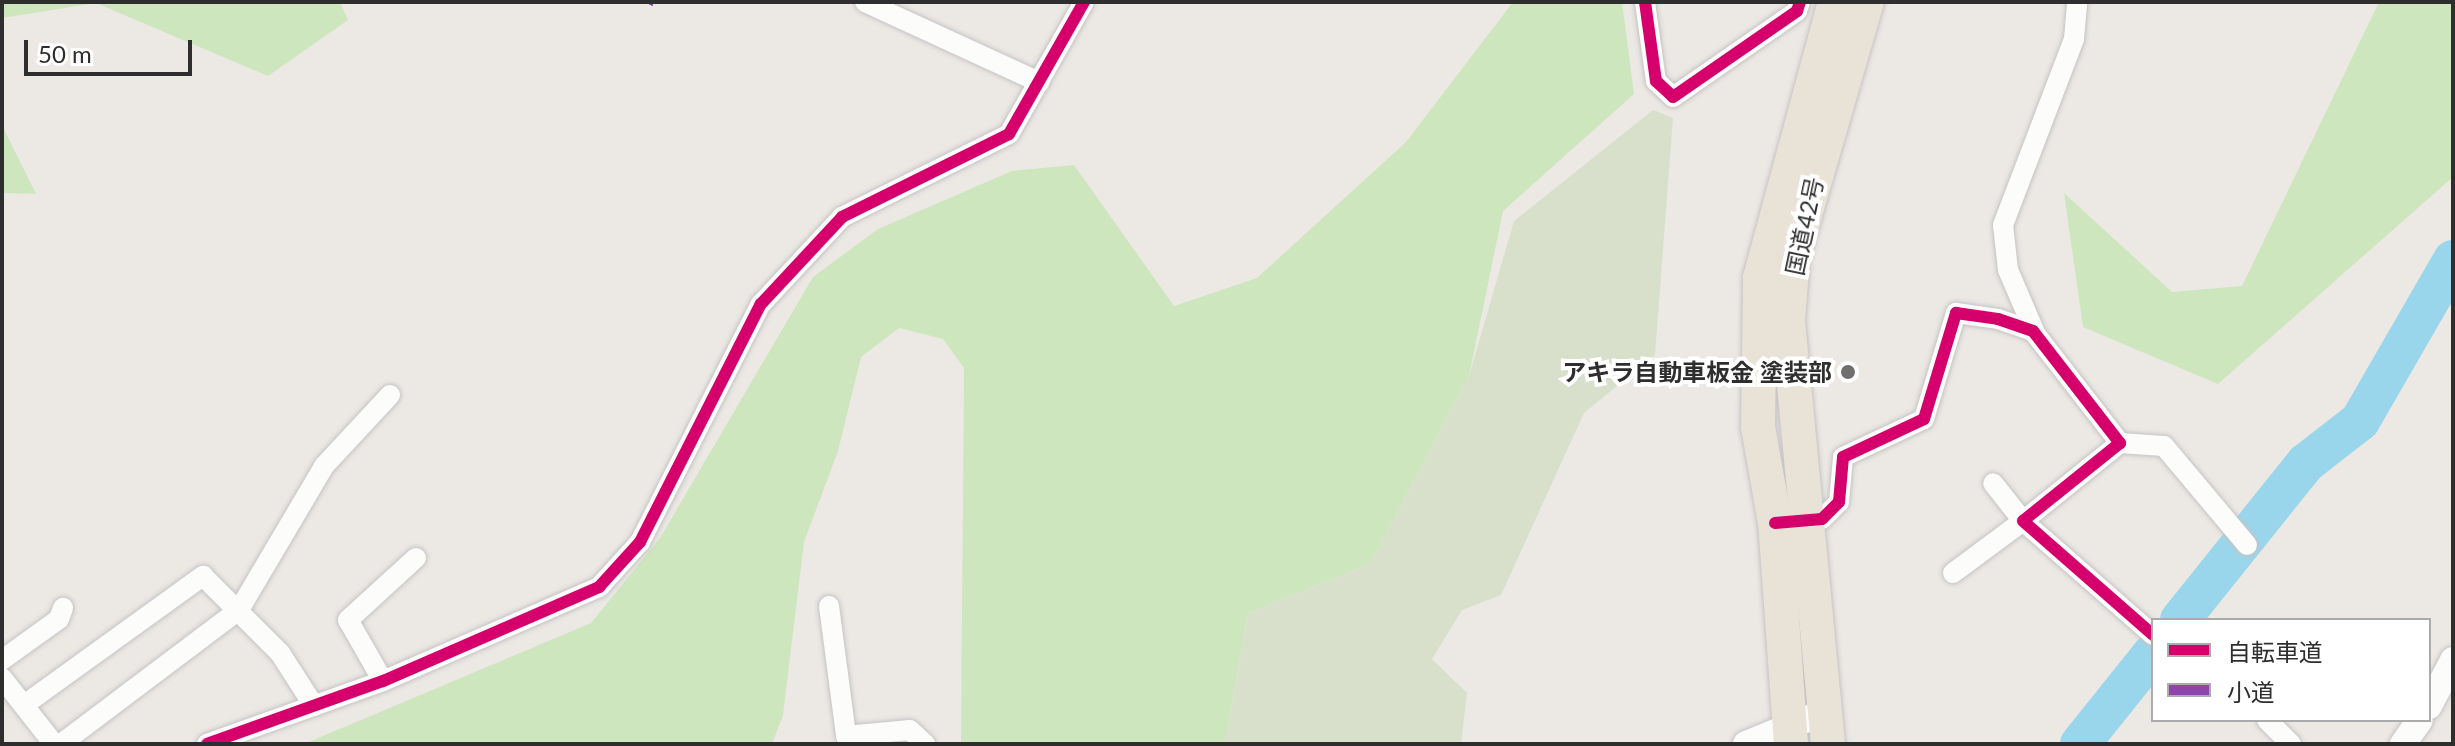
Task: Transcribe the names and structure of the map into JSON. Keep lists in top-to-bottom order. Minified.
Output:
{"streets":{"highway":["国道42号"]},"places":["アキラ自動車板金 塗装部"],"legend":["自転車道","小道"],"scale_bar":"50 m"}
